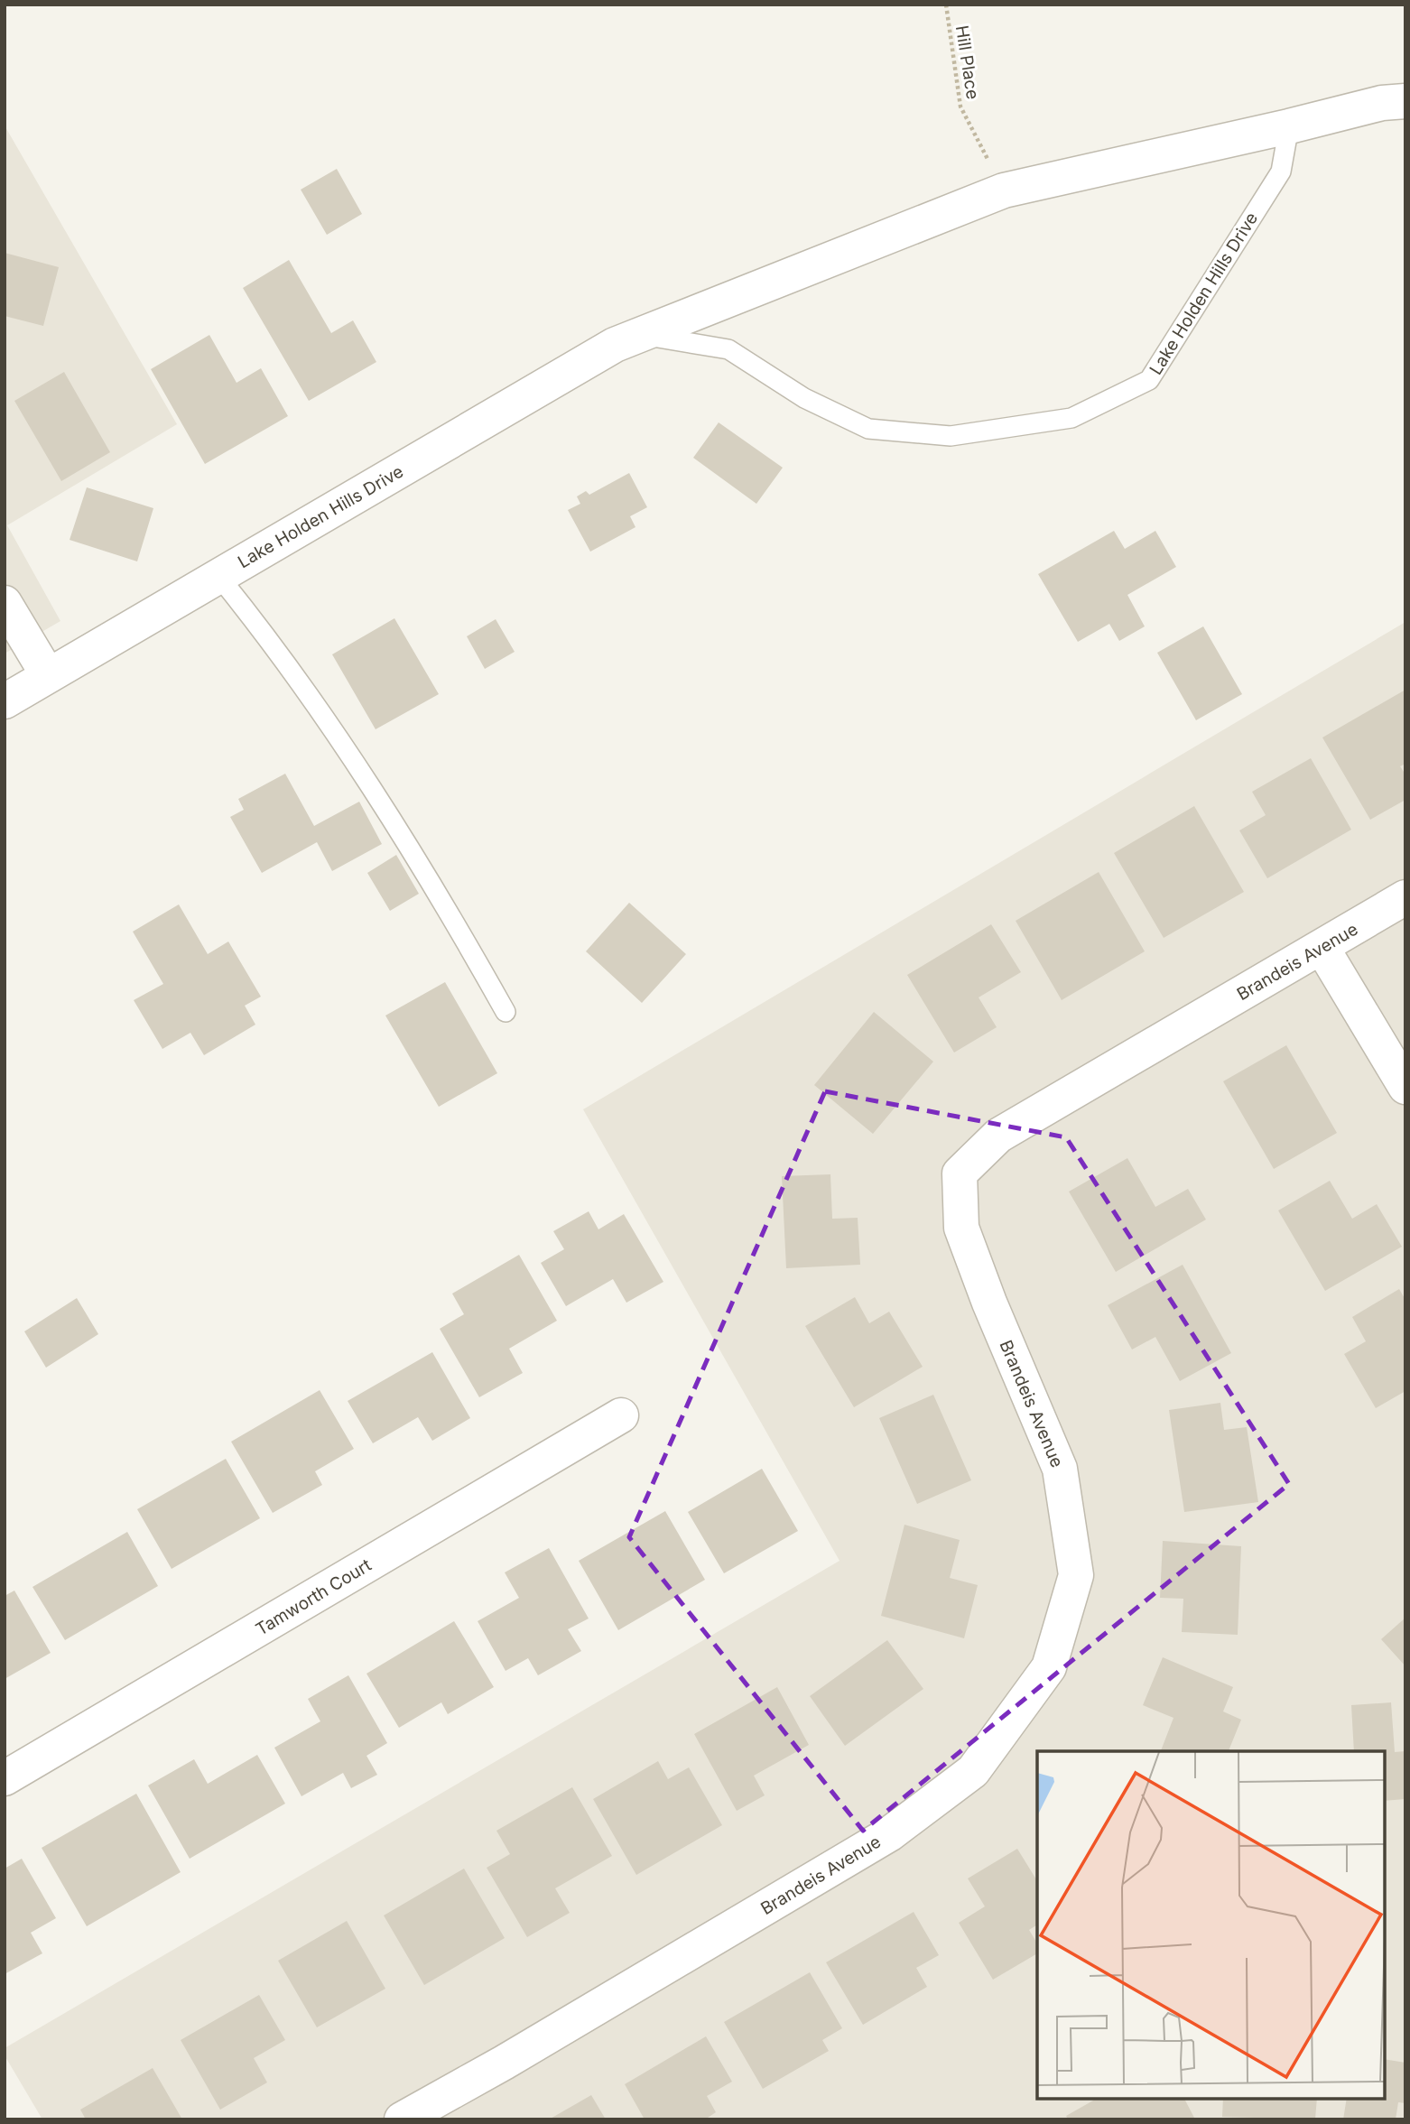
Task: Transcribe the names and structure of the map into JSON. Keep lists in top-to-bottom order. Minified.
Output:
{"streets":{"street":["Lake Holden Hills Drive","Brandeis Avenue","Tamworth Court"],"path":["Hill Place"]},"crossings":[["Hill Place","Lake Holden Hills Drive"]]}
